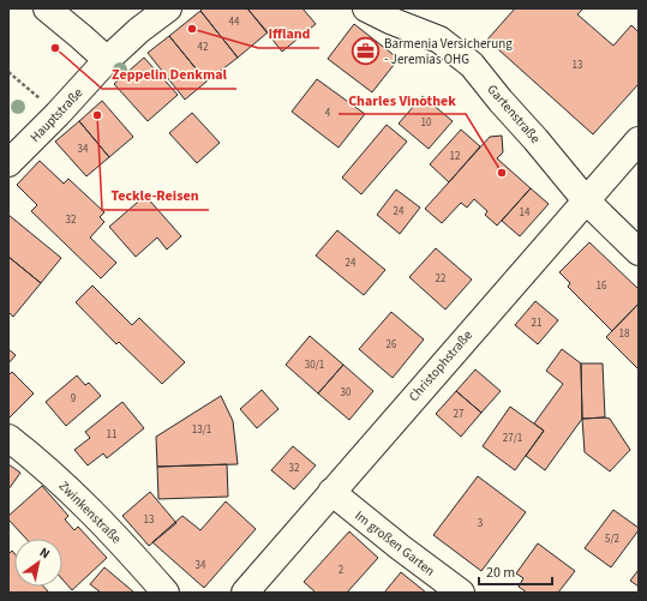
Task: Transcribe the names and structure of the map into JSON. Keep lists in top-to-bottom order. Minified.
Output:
{"streets":{"street":["Gartenstraße","Hauptstraße","Christophstraße","Zwinkenstraße","Im großen Garten"]},"crossings":[["Gartenstraße","Christophstraße"],["Christophstraße","Im großen Garten"]],"places":{"other":["Iffland","Zeppelin Denkmal","Teckle-Reisen","Charles Vinothek"],"office":["Barmenia Versicherung - Jeremias OHG"]},"house_numbers":["44","42","13","4","10","34","12","24","14","32","24","22","16","21","18","26","30/1","30","9","27","13/1","11","27/1","32","13","3","5/2","34","2"],"scale_bar":"20 m","north":"top right"}
